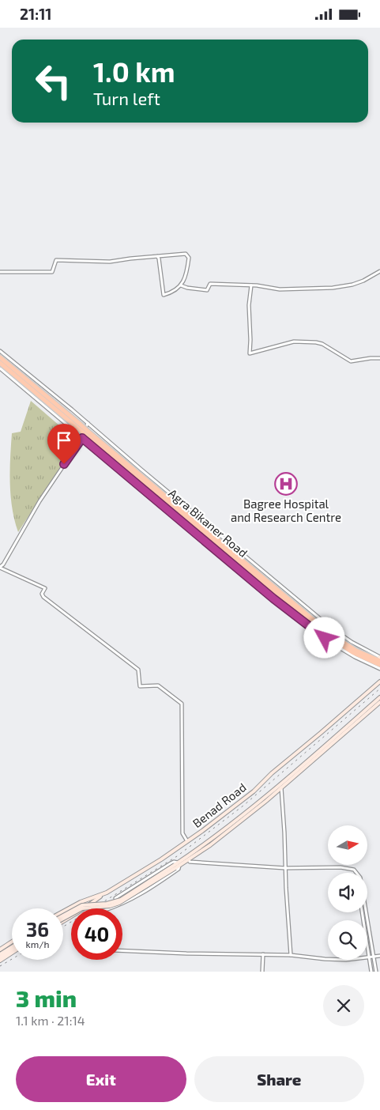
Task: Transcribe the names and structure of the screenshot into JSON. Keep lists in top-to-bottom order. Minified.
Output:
{"streets":{"main road":["Benad Road"]},"places":{"hospital":["Bagree Hospital and Research Centre"]},"north":"right","page":{"status":"21:11","turn":["1.0 km","Turn left"],"speed":"36 km/h","limit":"40","heading":["3 min","1.1 km · 21:14"],"buttons":["Exit","Share"]}}
